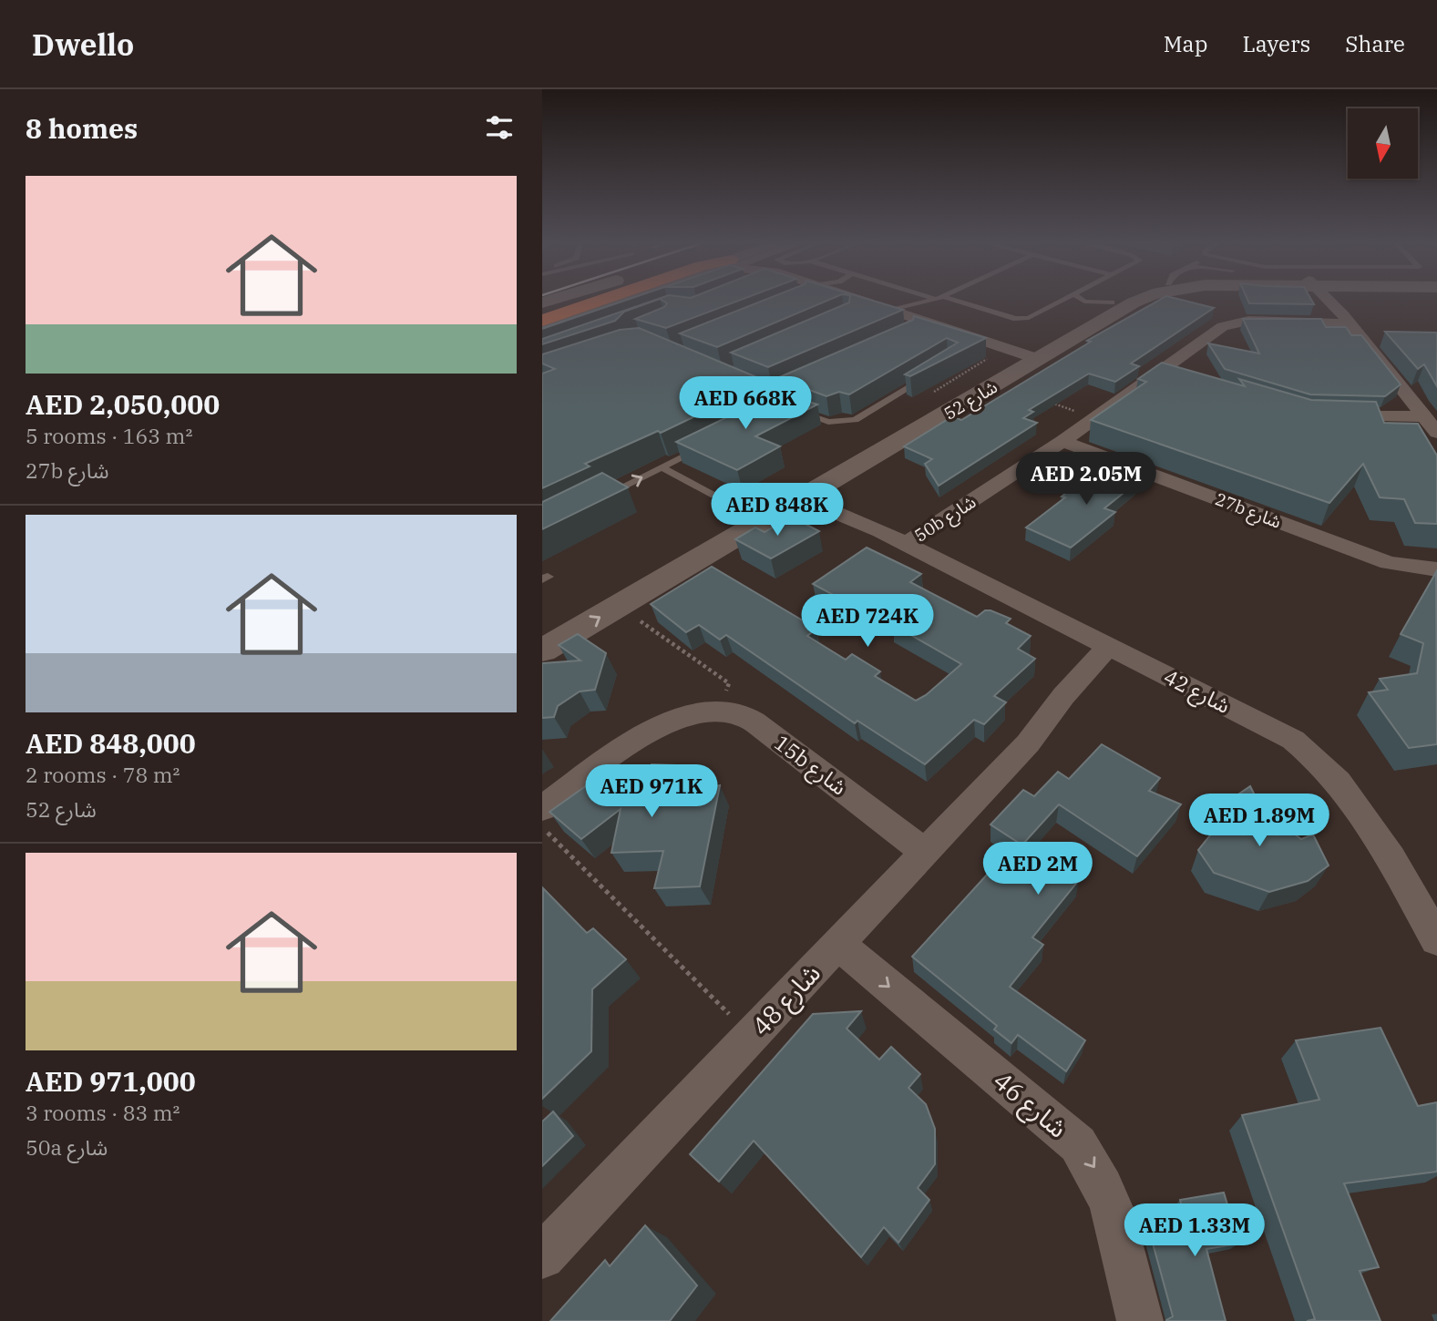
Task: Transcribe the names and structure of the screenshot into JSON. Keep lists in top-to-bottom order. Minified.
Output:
{"streets":{"street":["شارع 52","27b شارع","50b شارع","شارع 42","15b شارع","شارع 48","شارع 46"]},"crossings":[["شارع 52","شارع 42"],["27b شارع","50b شارع"],["50b شارع","شارع 42"],["شارع 42","شارع 48"],["15b شارع","شارع 48"],["شارع 48","شارع 46"]],"one_way":["شارع 46"],"north":"bottom","page":{"header":"Dwello","nav":["Map","Layers","Share"],"heading":"8 homes","list":[{"name":"AED 2,050,000","note":"5 rooms · 163 m² · 27b شارع"},{"name":"AED 848,000","note":"2 rooms · 78 m² · شارع 52"},{"name":"AED 971,000","note":"3 rooms · 83 m² · 50a شارع"}],"price":["AED 668K","AED 2.05M","AED 848K","AED 724K","AED 971K","AED 1.89M","AED 2M","AED 1.33M"]}}
